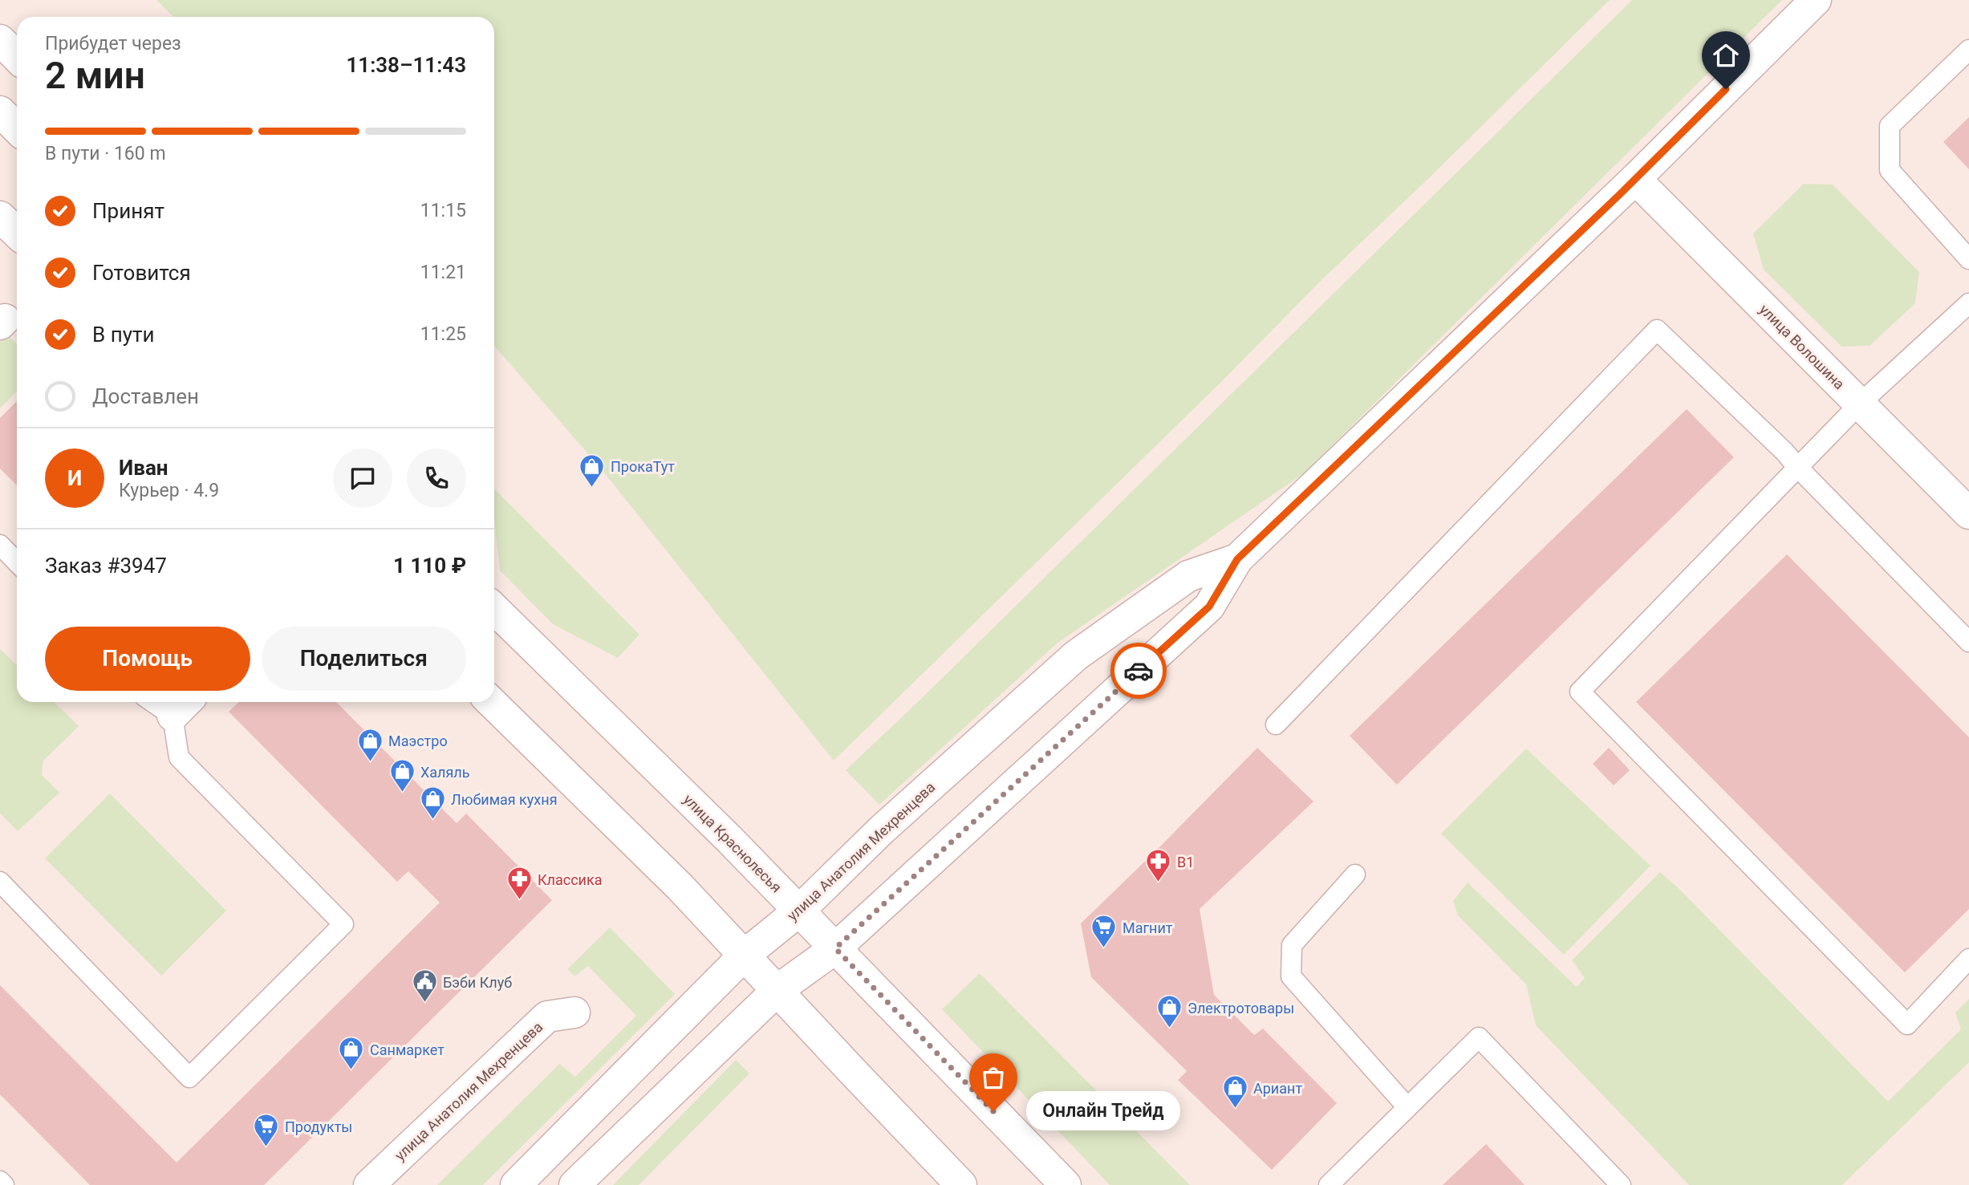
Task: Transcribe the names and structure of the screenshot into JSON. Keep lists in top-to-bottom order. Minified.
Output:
{"streets":{"street":["улица Волошина","улица Краснолесья","улица Анатолия Мехренцева"]},"crossings":[["улица Волошина","улица Анатолия Мехренцева"],["улица Краснолесья","улица Анатолия Мехренцева"]],"places":{"shop":["ПрокаТут","Маэстро","Халяль","Любимая кухня","Электротовары","Санмаркет","Ариант"],"pharmacy":["B1","Классика"],"supermarket":["Магнит","Продукты"],"public building":["Бэби Клуб"],"other":["Онлайн Трейд"]},"page":{"heading":["2 мин","Прибудет через","11:38–11:43"],"panel":["Иван","Курьер · 4.9","Заказ #3947","1 110 ₽"],"bar":"В пути · 160 m","list":[["Принят","11:15"],["Готовится","11:21"],["В пути","11:25"],"Доставлен"],"round":"И","buttons":["Помощь","Поделиться"],"bubble":"Онлайн Трейд"}}
